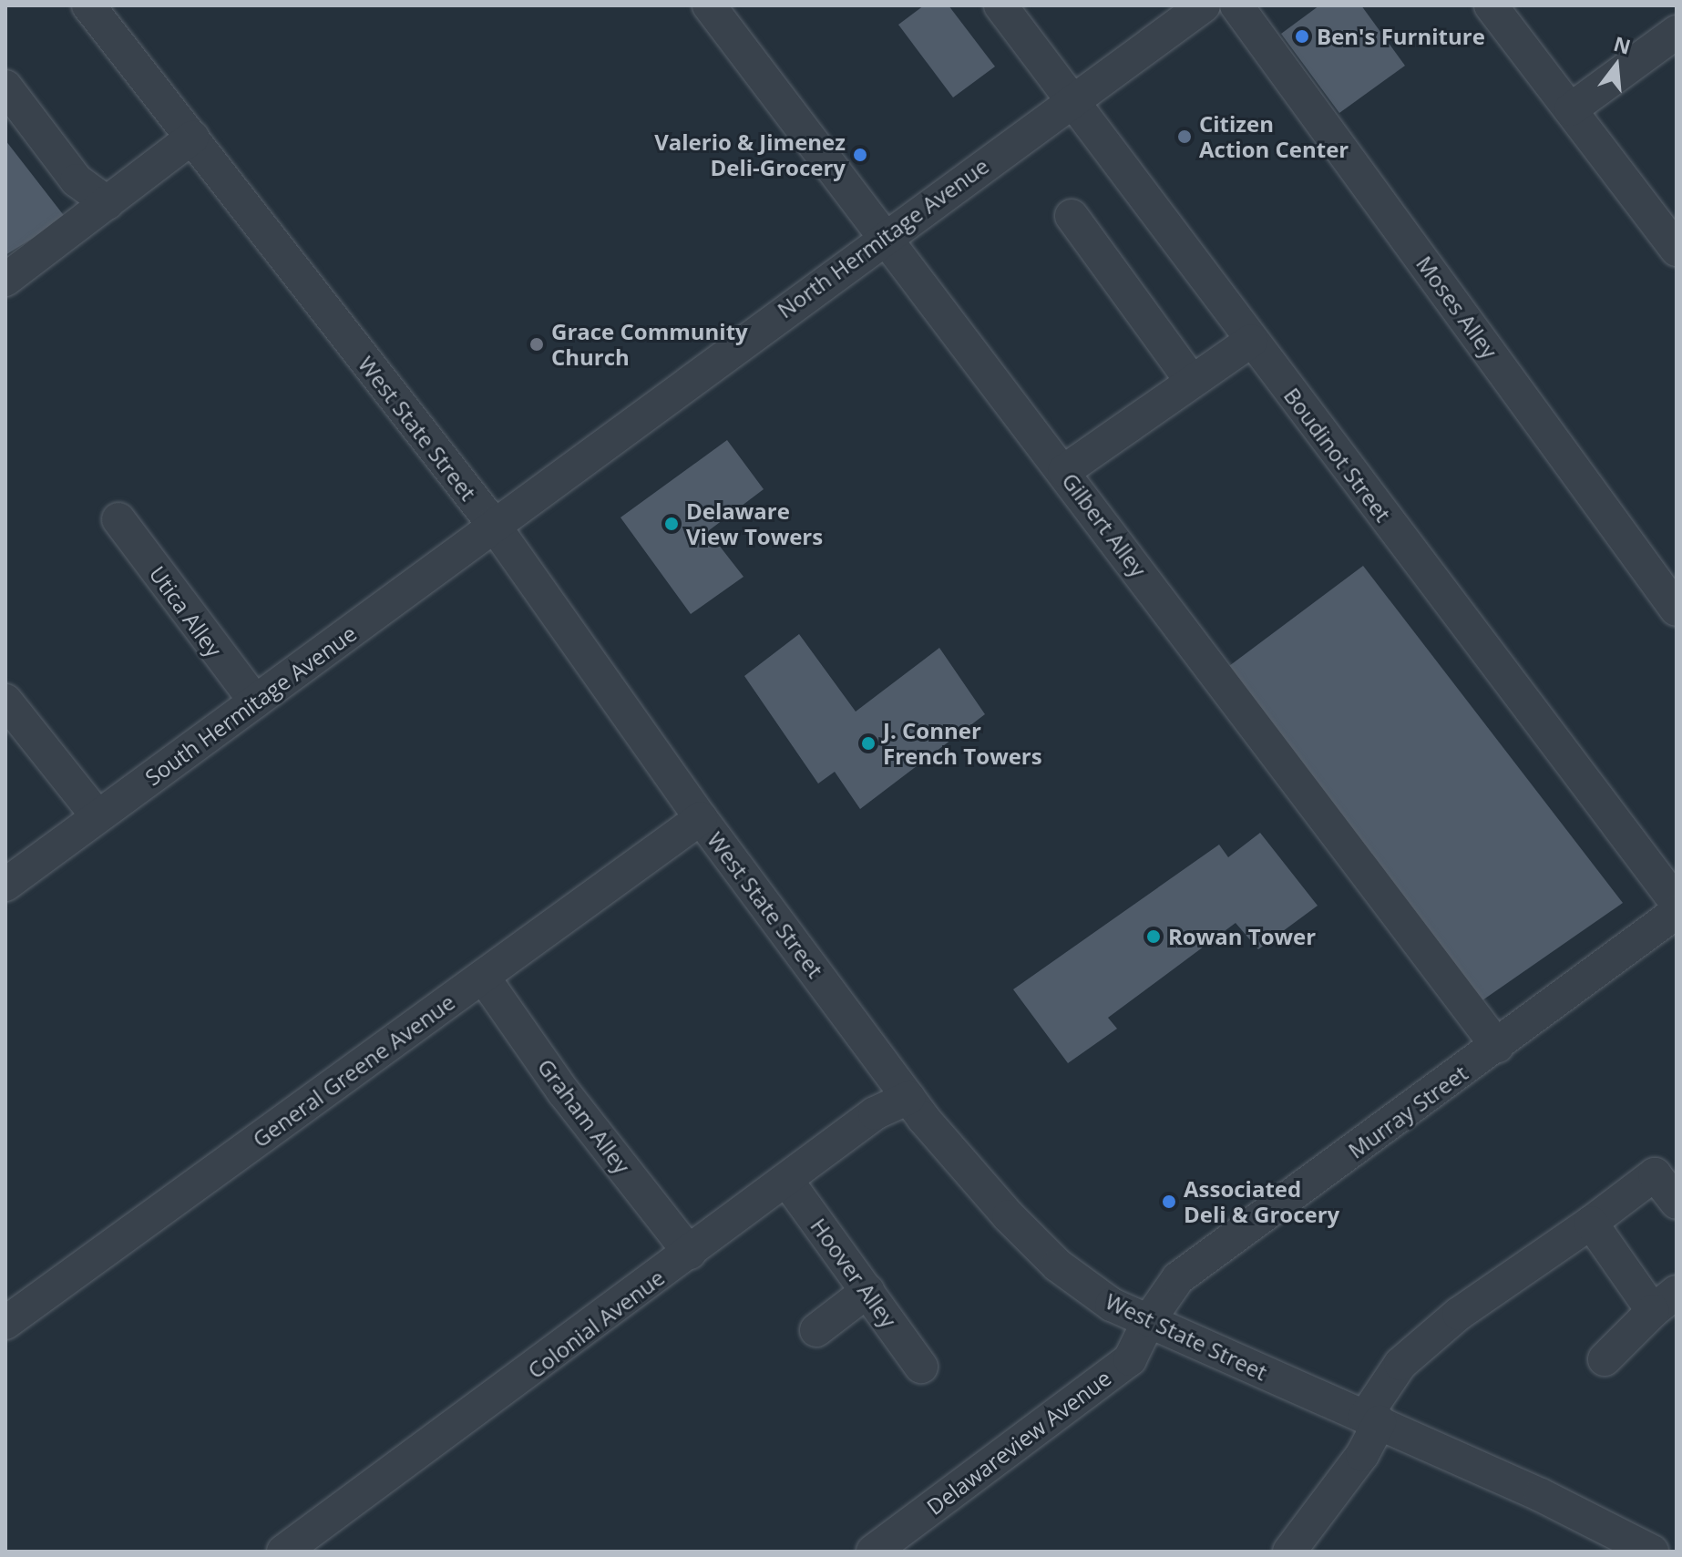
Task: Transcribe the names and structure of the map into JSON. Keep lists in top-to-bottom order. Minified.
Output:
{"streets":{"street":["North Hermitage Avenue","Moses Alley","West State Street","Boudinot Street","Gilbert Alley","Utica Alley","South Hermitage Avenue","General Greene Avenue","Murray Street","Graham Alley","Hoover Alley","Colonial Avenue","Delawareview Avenue"]},"crossings":[["North Hermitage Avenue","West State Street"],["North Hermitage Avenue","Boudinot Street"],["North Hermitage Avenue","Gilbert Alley"],["North Hermitage Avenue","South Hermitage Avenue"],["West State Street","South Hermitage Avenue"],["West State Street","General Greene Avenue"],["West State Street","Murray Street"],["West State Street","Colonial Avenue"],["West State Street","Delawareview Avenue"],["Gilbert Alley","Murray Street"],["Utica Alley","South Hermitage Avenue"],["General Greene Avenue","Graham Alley"],["Murray Street","Delawareview Avenue"],["Graham Alley","Colonial Avenue"],["Hoover Alley","Colonial Avenue"]],"places":["Ben's Furniture","Citizen Action Center","Valerio & Jimenez Deli-Grocery","Grace Community Church","Delaware View Towers","J. Conner French Towers","Rowan Tower","Associated Deli & Grocery"],"north":"top"}
